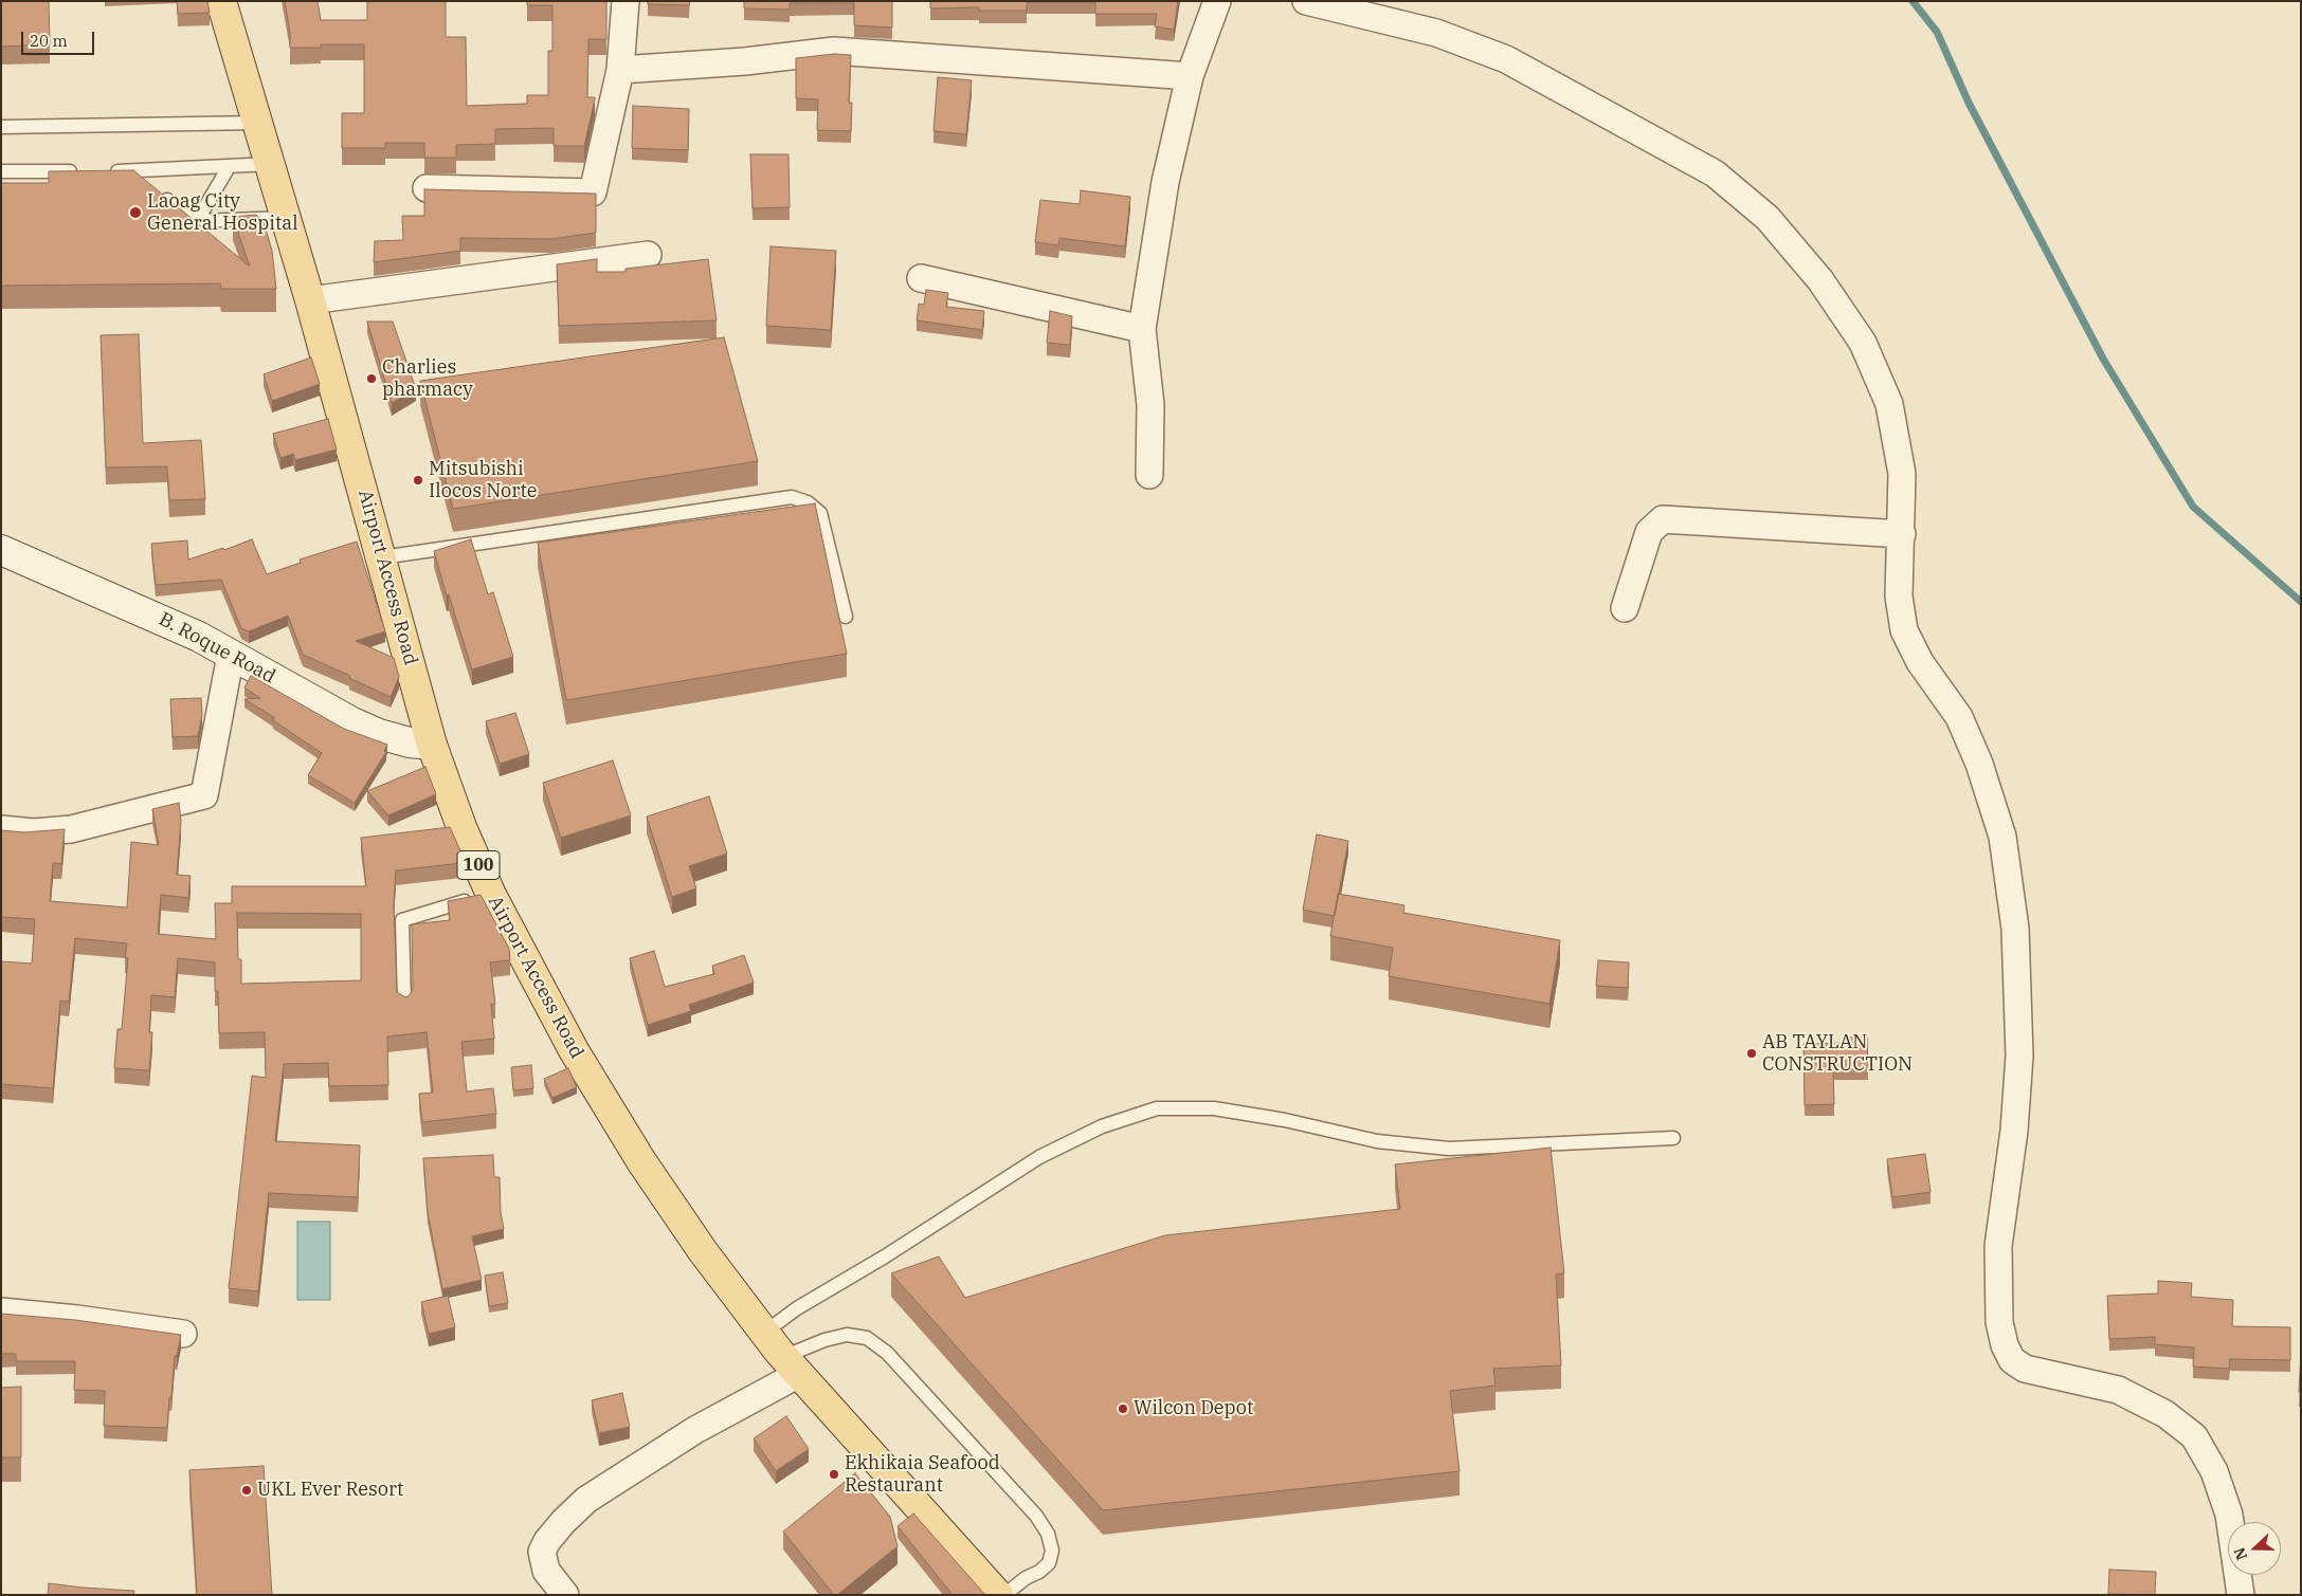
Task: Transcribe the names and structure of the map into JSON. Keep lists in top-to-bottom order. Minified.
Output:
{"streets":{"main road":["Airport Access Road","100"],"street":["B. Roque Road"]},"crossings":[["Airport Access Road","B. Roque Road"]],"places":["Laoag City General Hospital","Charlies pharmacy","Mitsubishi Ilocos Norte","AB TAYLAN CONSTRUCTION","Wilcon Depot","Ekhikaia Seafood Restaurant","UKL Ever Resort"],"scale_bar":"20 m","north":"left"}
